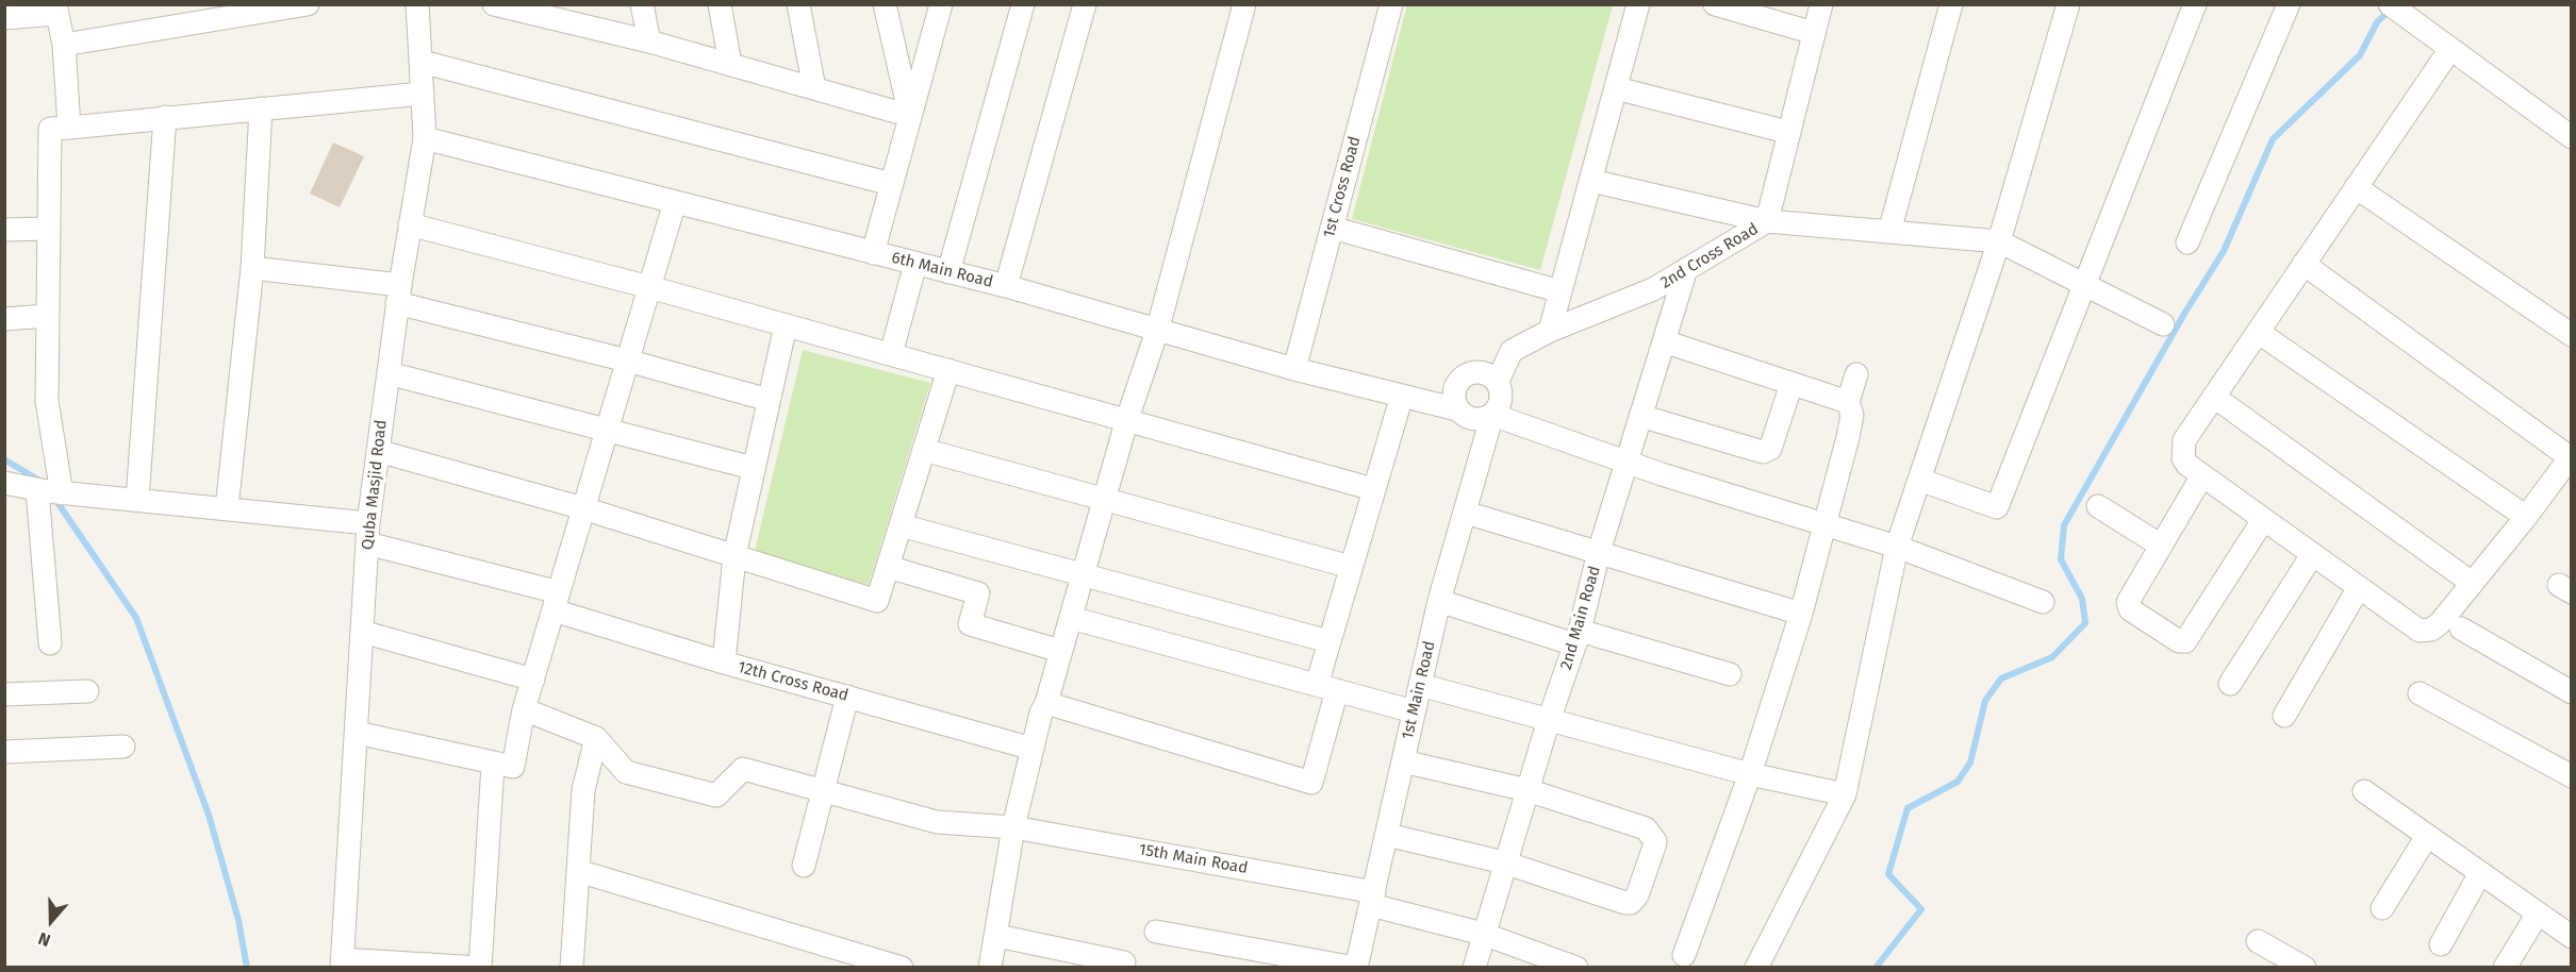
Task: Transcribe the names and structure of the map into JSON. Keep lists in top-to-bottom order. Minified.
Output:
{"streets":{"street":["1st Cross Road","2nd Cross Road","6th Main Road","Quba Masjid Road","2nd Main Road","12th Cross Road","1st Main Road","15th Main Road"]},"crossings":[["1st Cross Road","6th Main Road"],["2nd Cross Road","6th Main Road"],["2nd Cross Road","2nd Main Road"],["2nd Cross Road","1st Main Road"],["6th Main Road","Quba Masjid Road"],["6th Main Road","1st Main Road"],["Quba Masjid Road","12th Cross Road"],["2nd Main Road","15th Main Road"],["1st Main Road","15th Main Road"]],"north":"bottom"}
